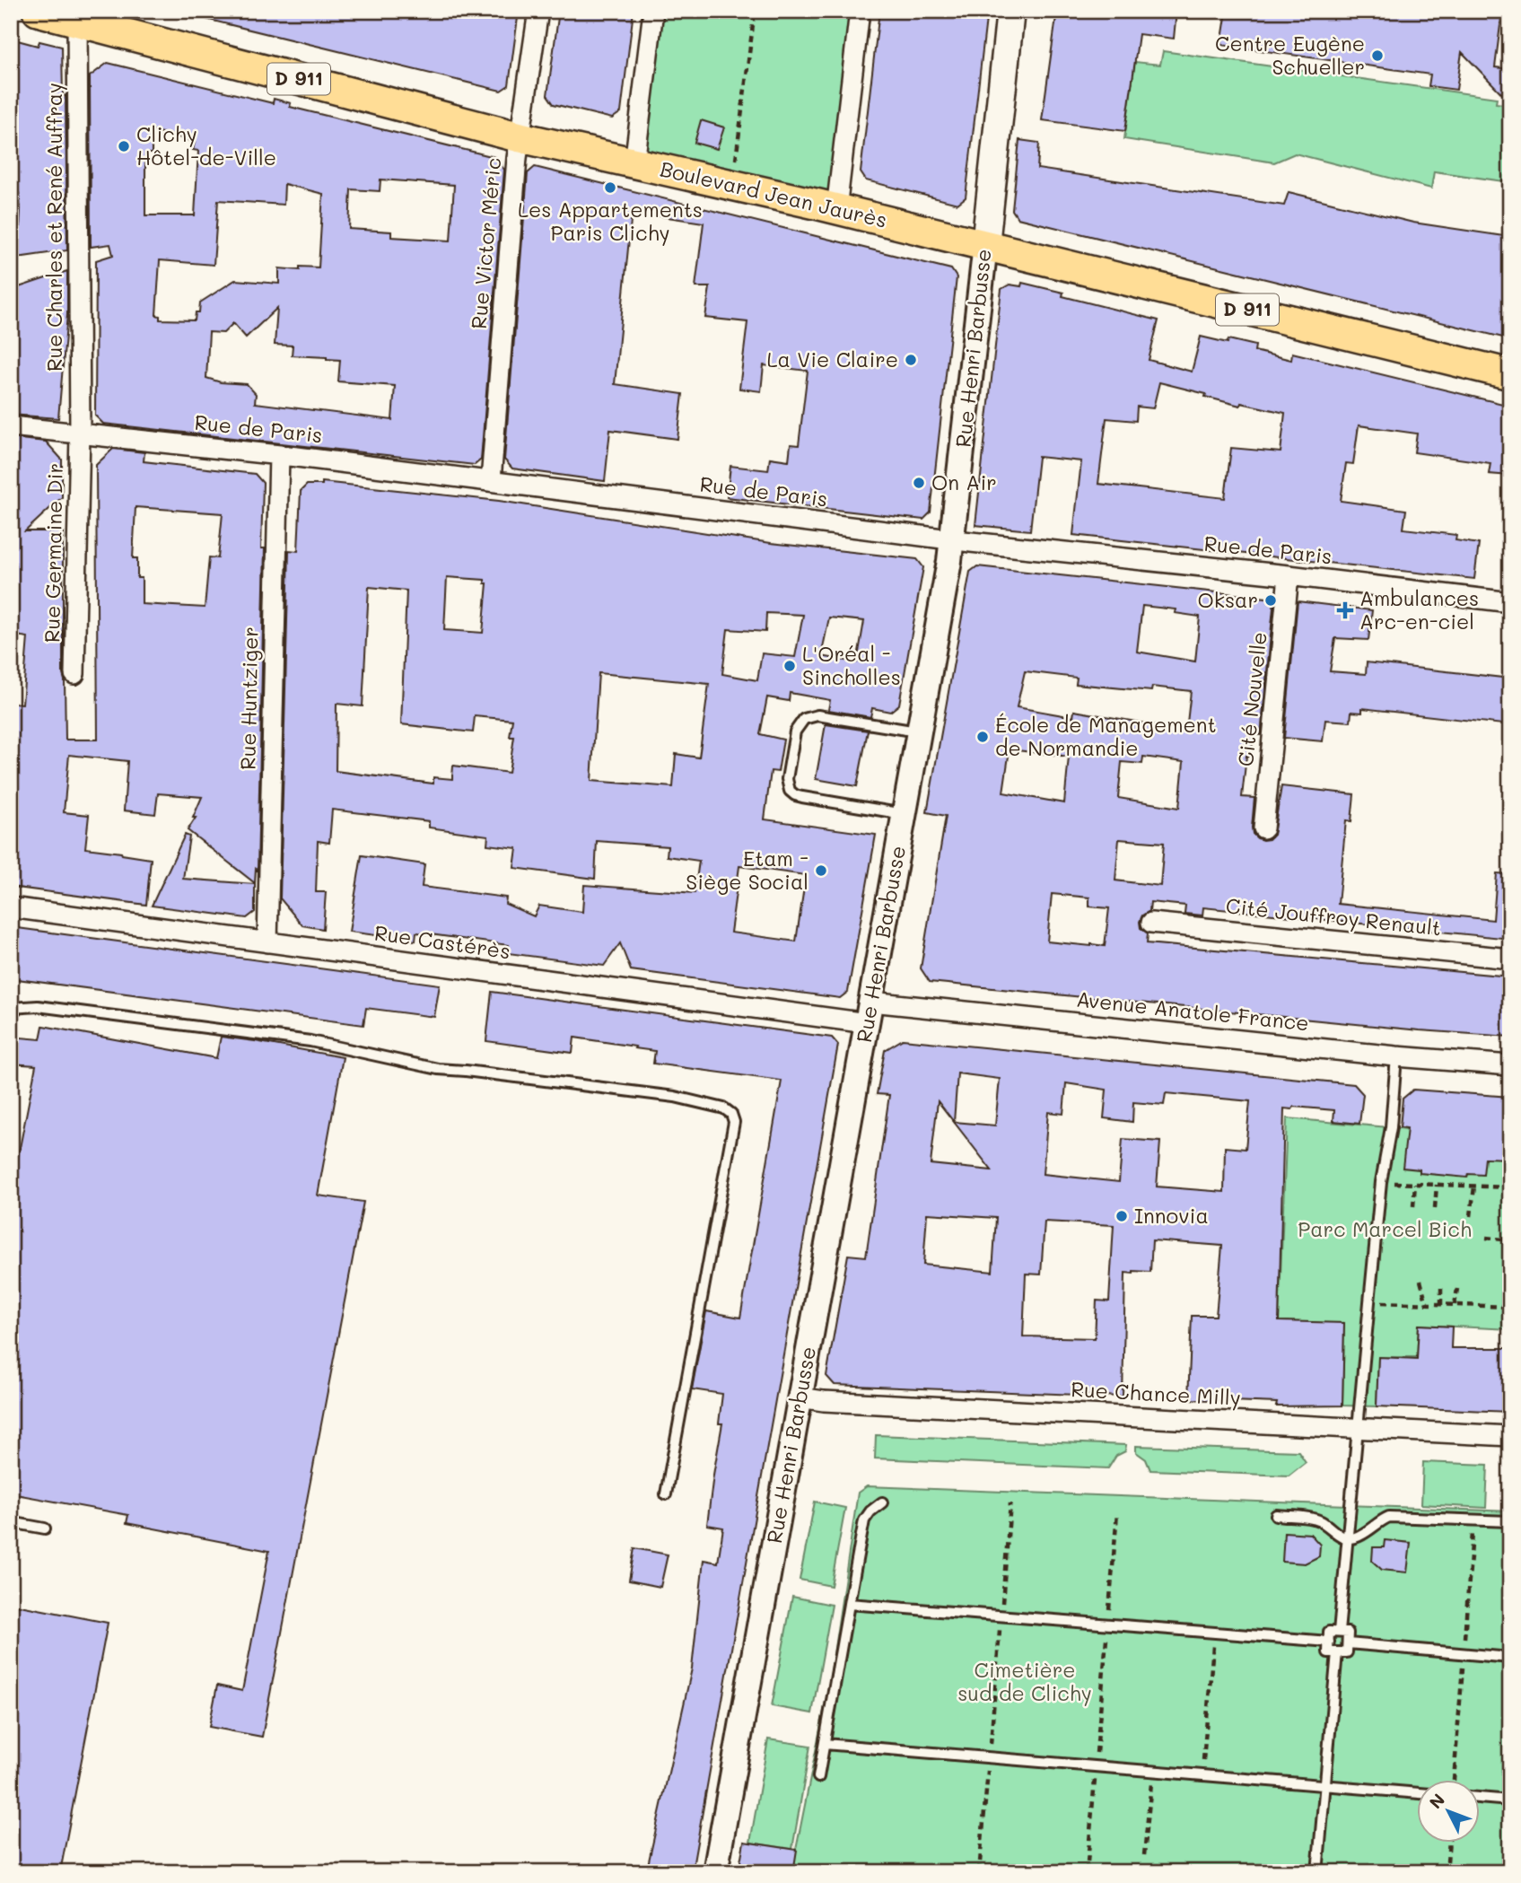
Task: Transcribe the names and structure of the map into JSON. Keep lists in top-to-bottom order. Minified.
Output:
{"streets":{"main road":["D 911","Boulevard Jean Jaurès","Rue Henri Barbusse"],"street":["Rue Charles et René Auffray","Rue Victor Méric","Rue de Paris","Rue Germaine Dir","Rue Huntziger","Cité Nouvelle","Cité Jouffroy Renault","Rue Castérès","Avenue Anatole France","Rue Chance Milly"]},"crossings":[["Boulevard Jean Jaurès","Rue Charles et René Auffray"],["Boulevard Jean Jaurès","Rue Victor Méric"],["Boulevard Jean Jaurès","Rue Henri Barbusse"],["Rue Charles et René Auffray","Rue de Paris"],["Rue Charles et René Auffray","Rue Germaine Dir"],["Rue Victor Méric","Rue de Paris"],["Rue Henri Barbusse","Rue de Paris"],["Rue Henri Barbusse","Rue Castérès"],["Rue Henri Barbusse","Avenue Anatole France"],["Rue Henri Barbusse","Rue Chance Milly"],["Rue de Paris","Rue Germaine Dir"],["Rue de Paris","Rue Huntziger"],["Rue de Paris","Cité Nouvelle"],["Rue Huntziger","Rue Castérès"],["Rue Castérès","Avenue Anatole France"]],"parks":["Parc Marcel Bich","Cimetière sud de Clichy"],"places":{"other":["Centre Eugène Schueller","Clichy Hôtel-de-Ville","Les Appartements Paris Clichy","La Vie Claire","On Air","Oksar","L'Oréal - Sincholles","École de Management de Normandie","Etam - Siège Social","Innovia"],"health":["Ambulances Arc-en-ciel"]},"north":"top left"}
